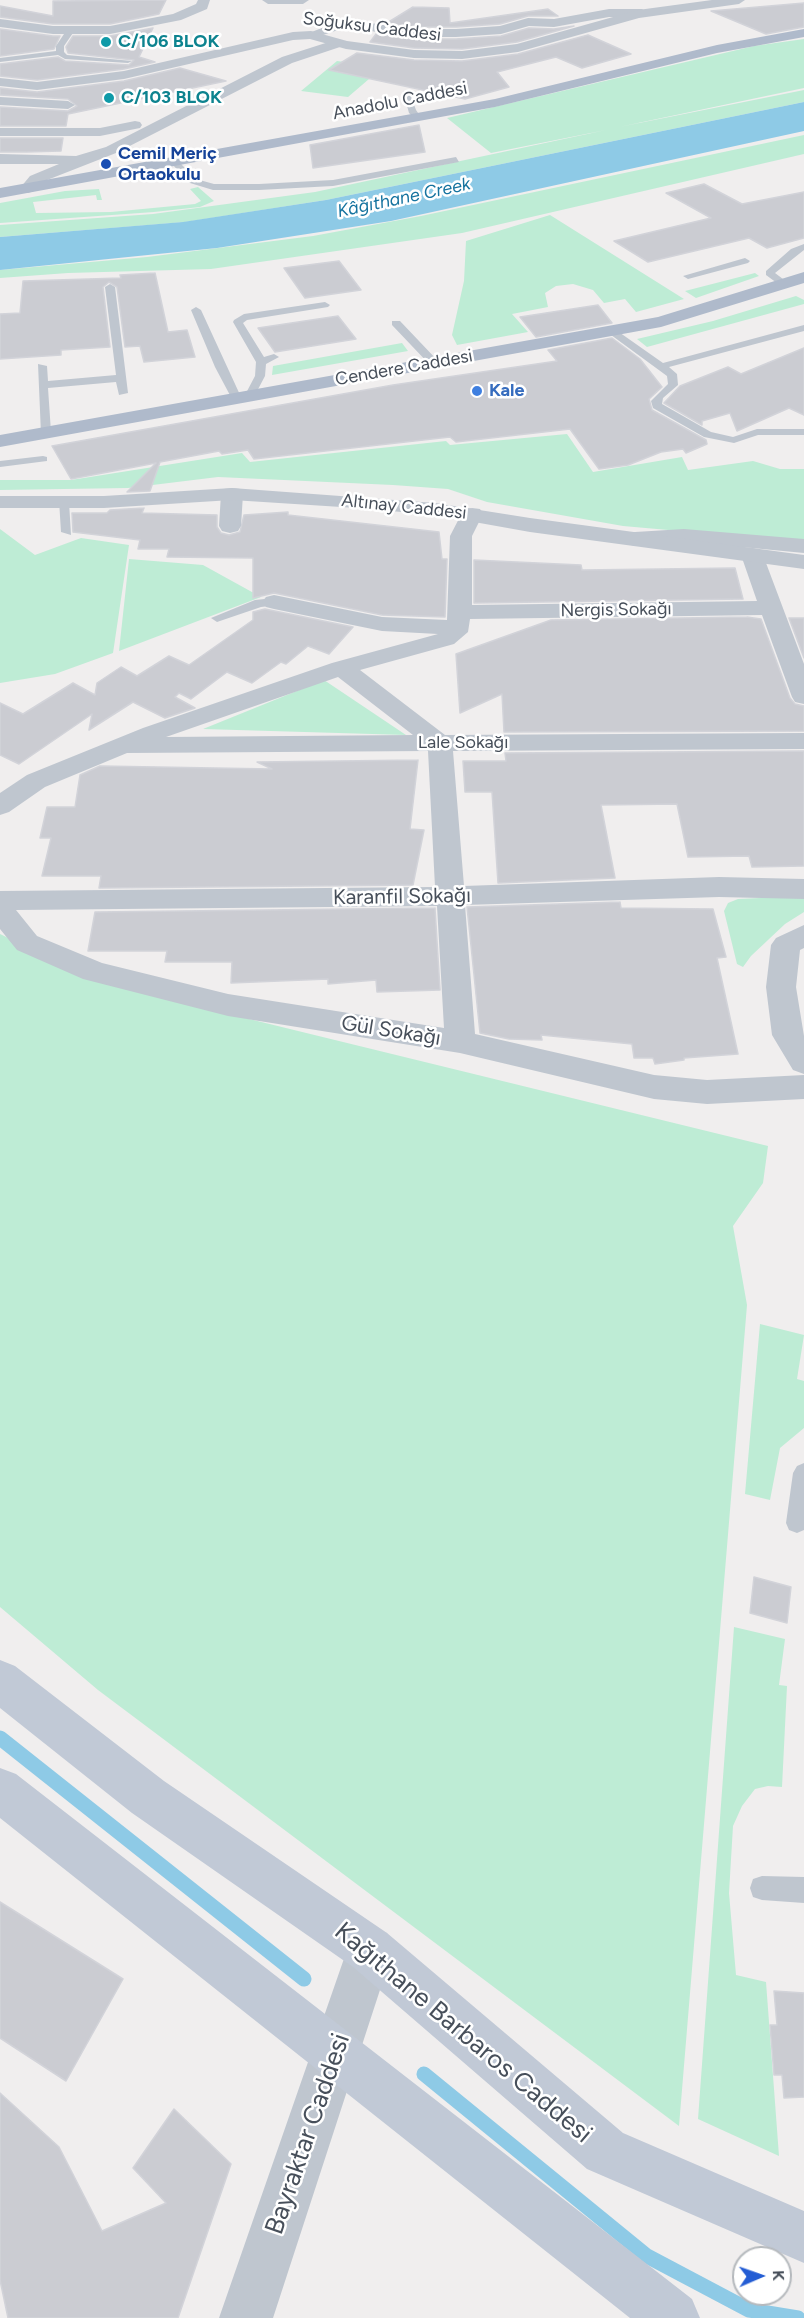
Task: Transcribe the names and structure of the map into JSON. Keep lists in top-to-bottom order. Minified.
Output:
{"streets":{"main road":["Anadolu Caddesi","Cendere Caddesi","Kağıthane Barbaros Caddesi"],"street":["Soğuksu Caddesi","Altınay Caddesi","Nergis Sokağı","Lale Sokağı","Karanfil Sokağı","Gül Sokağı","Bayraktar Caddesi"]},"crossings":[["Kağıthane Barbaros Caddesi","Bayraktar Caddesi"]],"water":["Kâğıthane Creek"],"places":["C/106 BLOK","C/103 BLOK","Cemil Meriç Ortaokulu","Kale"],"north":"right"}
